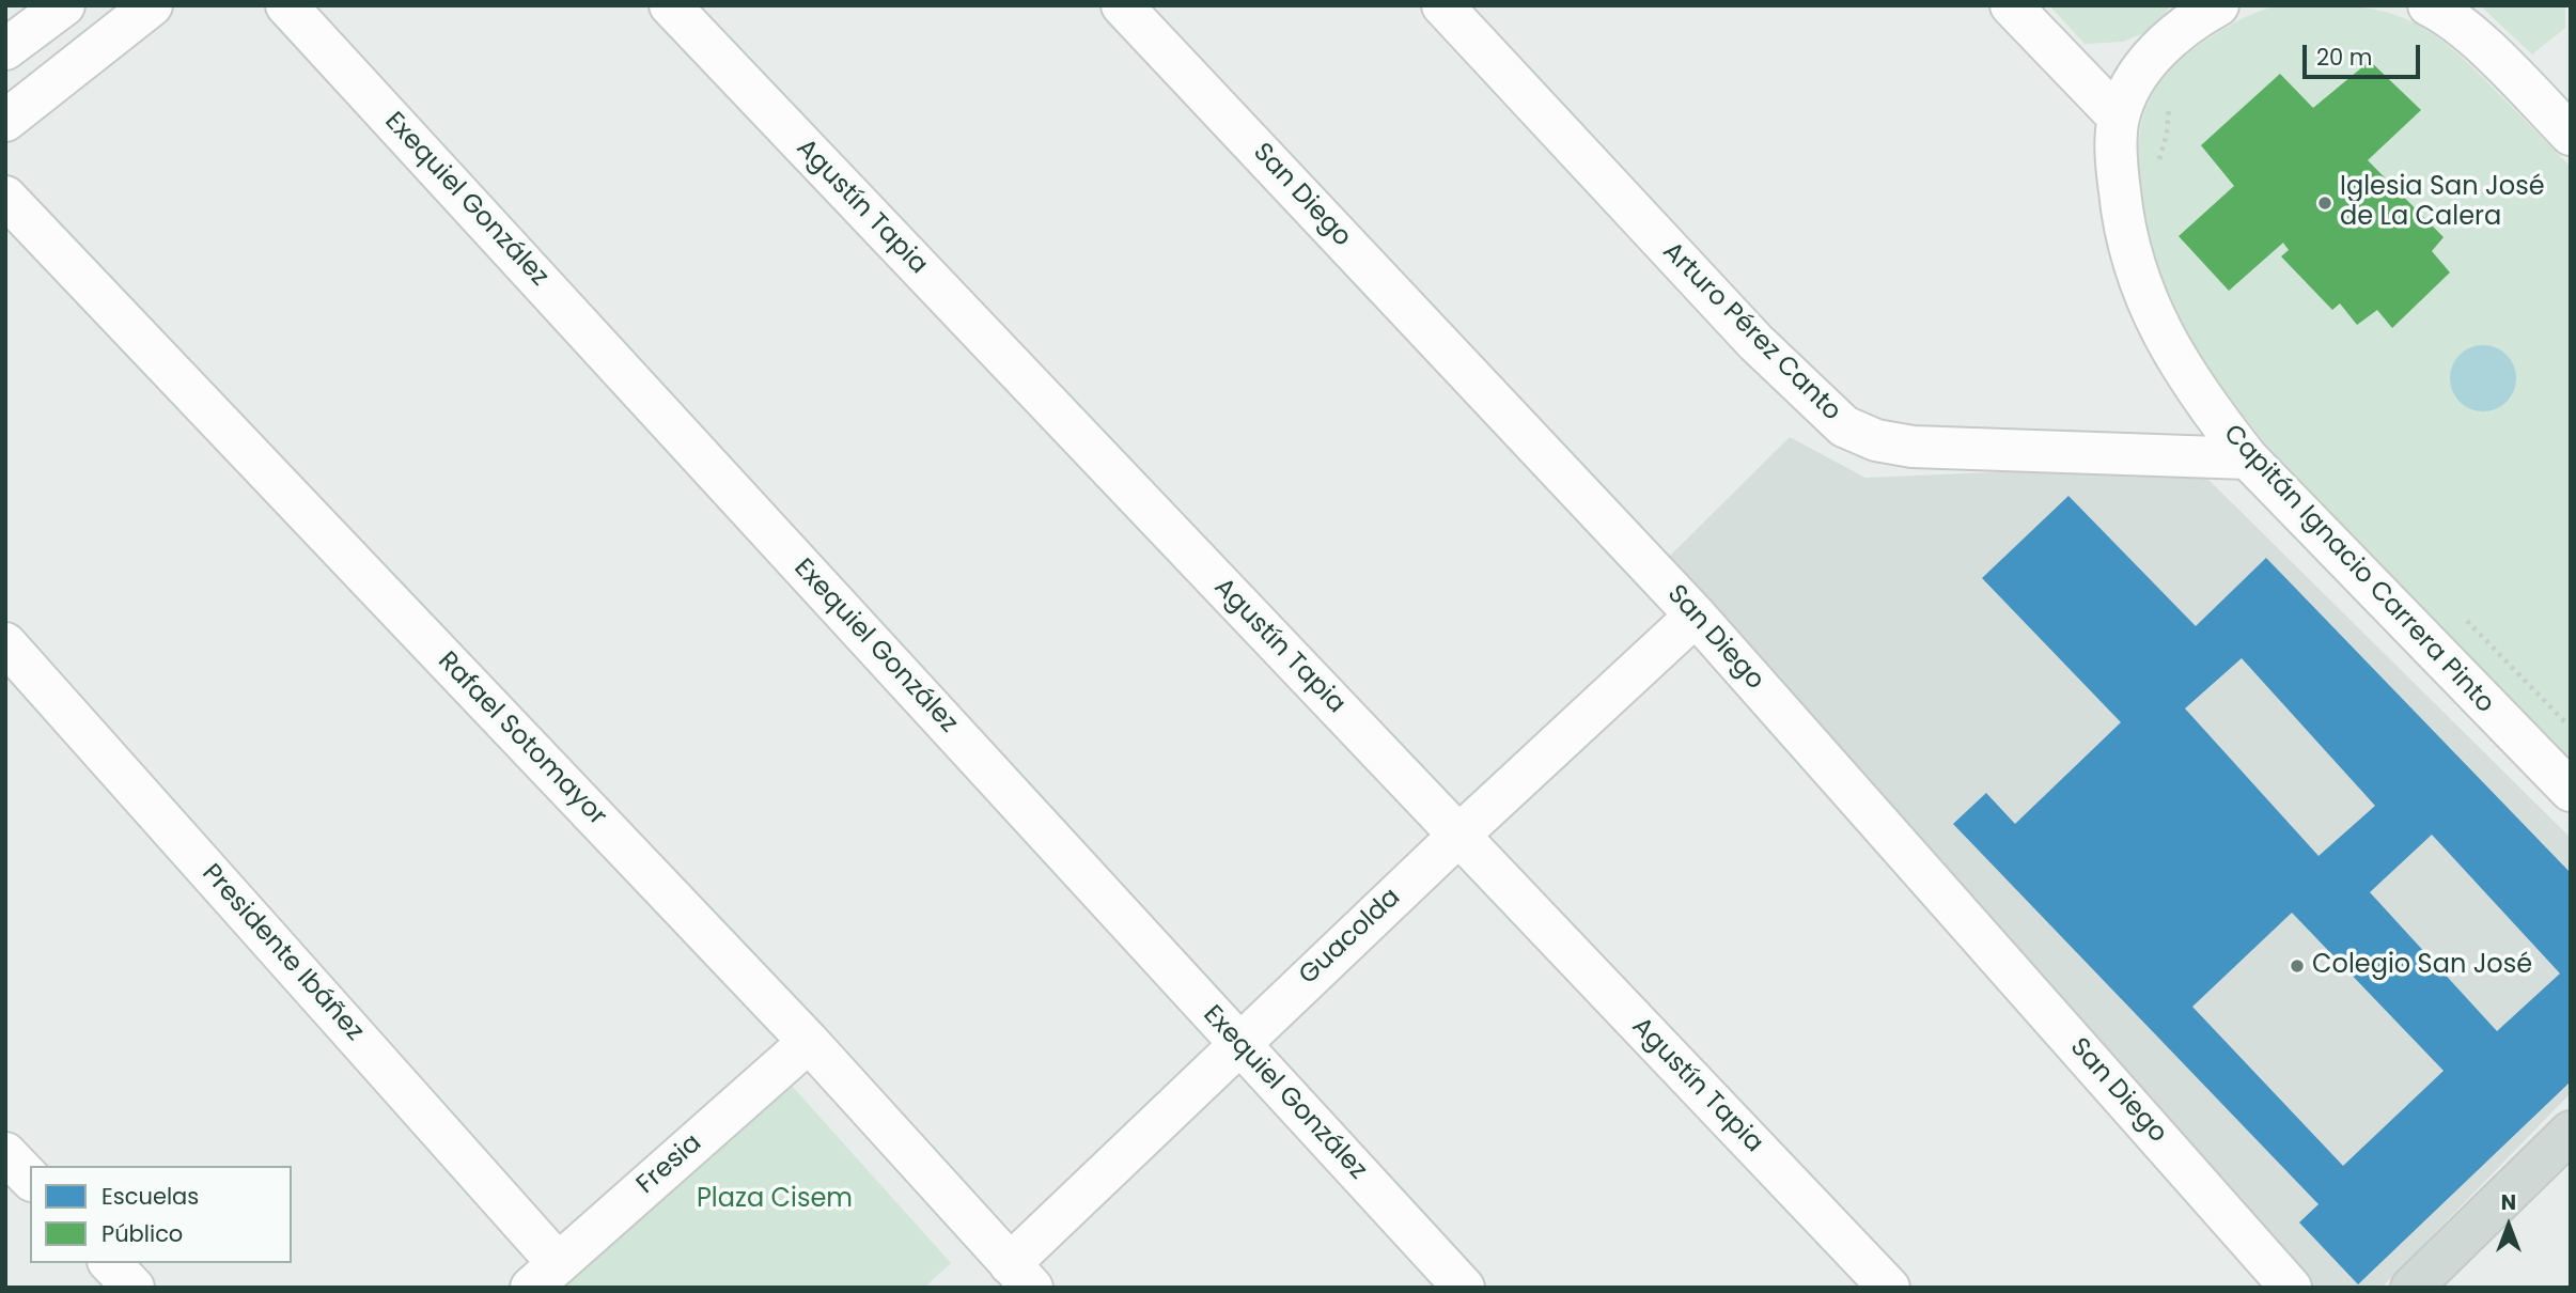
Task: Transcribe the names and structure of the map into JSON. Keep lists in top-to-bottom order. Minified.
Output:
{"streets":{"street":["San Diego","Exequiel González","Agustín Tapia","Arturo Pérez Canto","Capitán Ignacio Carrera Pinto","Rafael Sotomayor","Guacolda","Presidente Ibáñez","Fresia"]},"crossings":[["San Diego","Guacolda"],["Exequiel González","Guacolda"],["Agustín Tapia","Guacolda"],["Arturo Pérez Canto","Capitán Ignacio Carrera Pinto"],["Rafael Sotomayor","Guacolda"],["Rafael Sotomayor","Fresia"],["Presidente Ibáñez","Fresia"]],"parks":["Plaza Cisem"],"places":["Iglesia San José de La Calera","Colegio San José"],"legend":["Escuelas","Público"],"scale_bar":"20 m","north":"top"}
